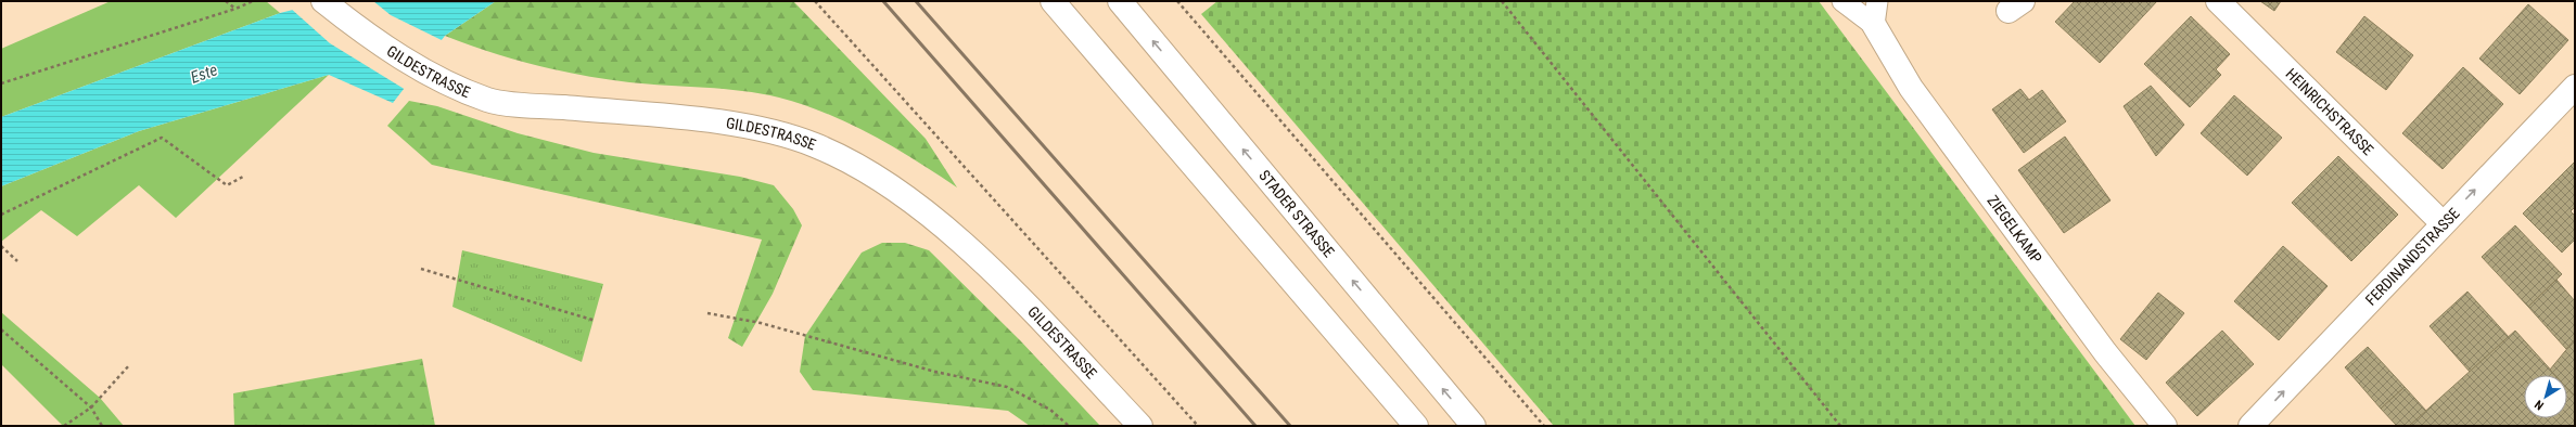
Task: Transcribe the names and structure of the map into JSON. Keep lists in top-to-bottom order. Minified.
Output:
{"streets":{"street":["GILDESTRASSE","HEINRICHSTRASSE","STADER STRASSE","ZIEGELKAMP","FERDINANDSTRASSE"]},"crossings":[["HEINRICHSTRASSE","FERDINANDSTRASSE"]],"one_way":["FERDINANDSTRASSE"],"water":["Este"],"north":"bottom left"}
